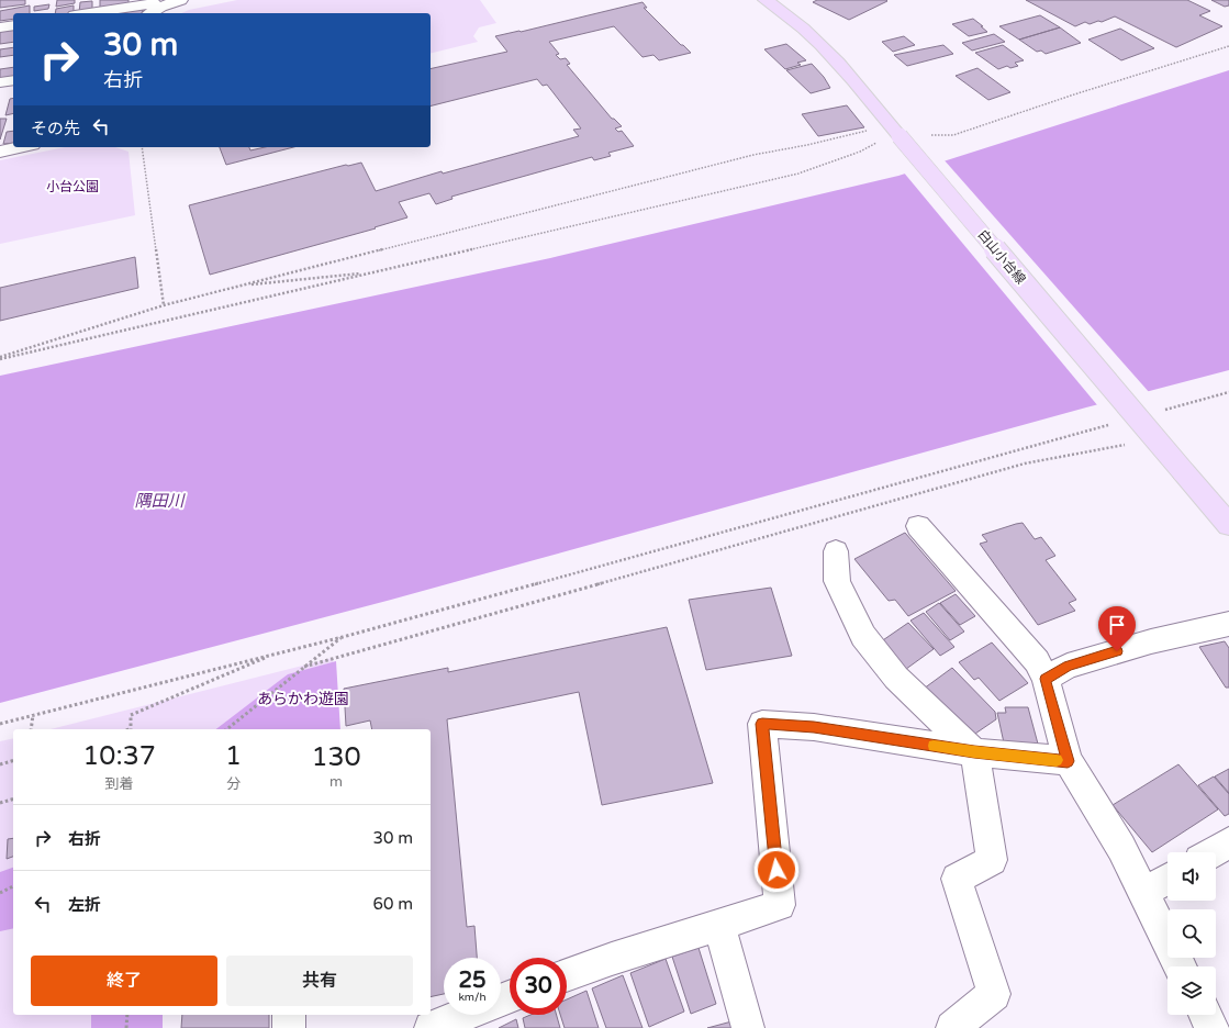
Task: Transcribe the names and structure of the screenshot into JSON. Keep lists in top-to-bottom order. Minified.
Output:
{"streets":{"main road":["白山小台線"]},"water":["隅田川"],"parks":["小台公園","あらかわ遊園"],"page":{"turn":["30 m","右折"],"then":"その先","eta":["10:37","到着","1","分","130","m"],"list":[{"name":"右折","value":"30 m"},{"name":"左折","value":"60 m"}],"buttons":["終了","共有"],"speed":"25 km/h","limit":"30"}}
